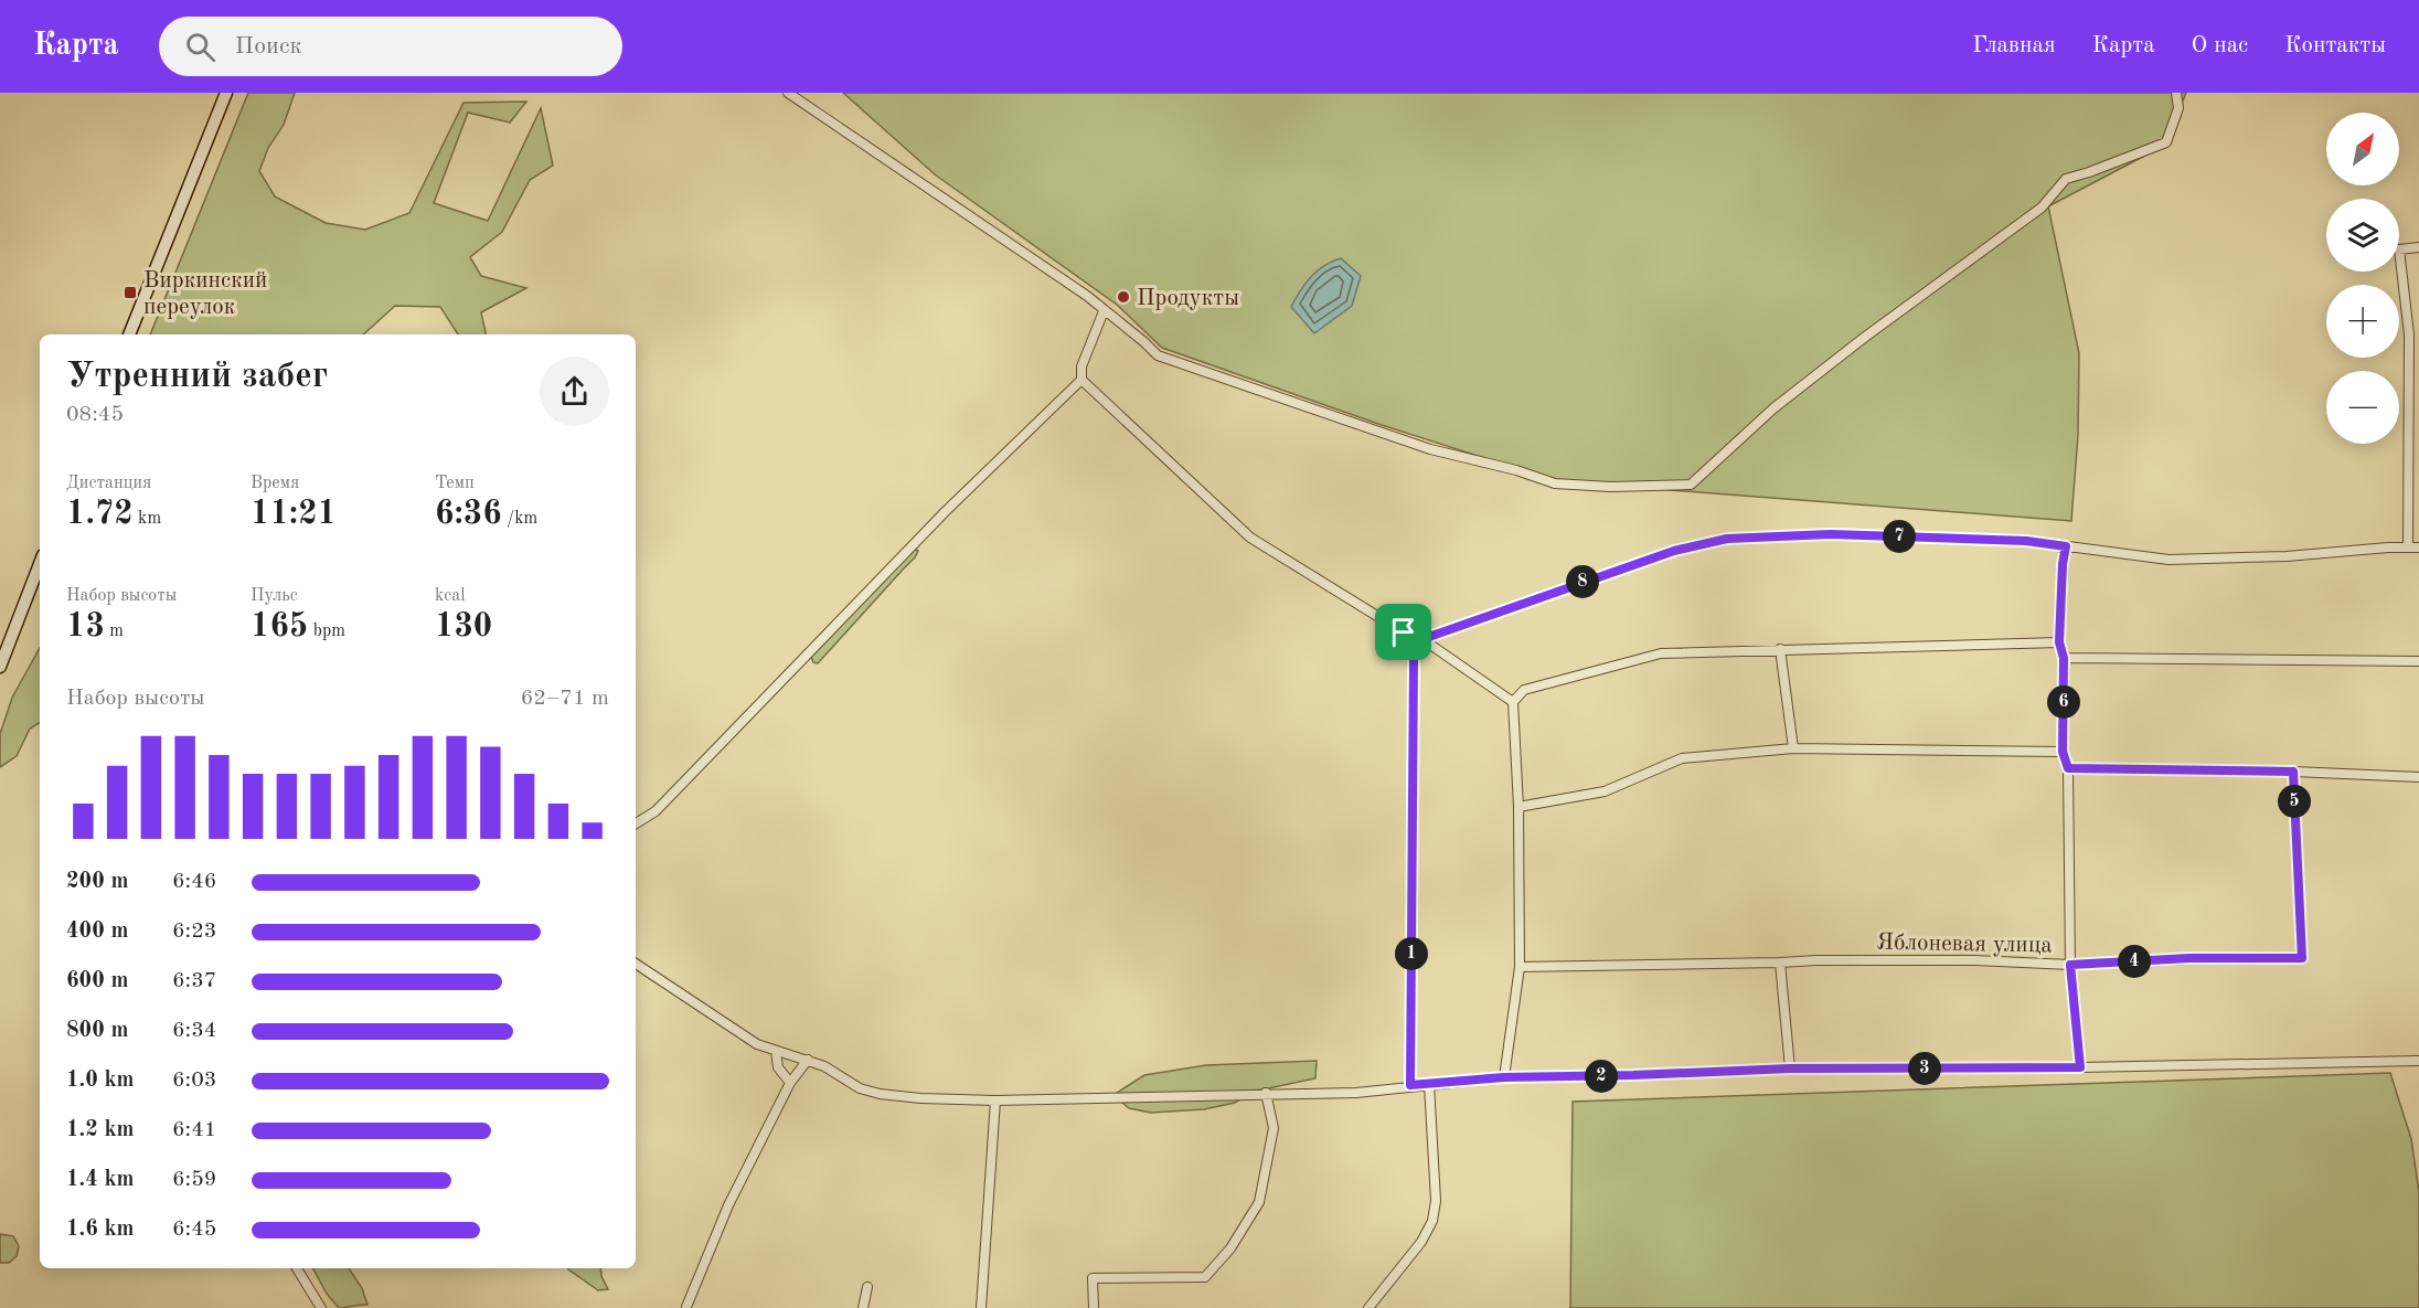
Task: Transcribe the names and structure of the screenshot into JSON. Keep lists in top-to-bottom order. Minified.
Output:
{"streets":{"street":["Яблоневая улица"]},"places":{"transit":["Виркинский переулок"],"other":["Продукты"]},"north":"top right","page":{"header":"Карта","search":"Поиск","nav":["Главная","Карта","О нас","Контакты"],"map_buttons":["+","−"],"heading":["Утренний забег","08:45"],"stats":[["Дистанция","1.72 km"],["Время","11:21"],["Темп","6:36 /km"],["Набор высоты","13 m"],["Пульс","165 bpm"],["kcal","130"]],"pins":["7","8","6","5","1","4","3","2"],"chart":["Набор высоты","62–71 m"],"list":[{"name":"200 m","note":"6:46"},{"name":"400 m","note":"6:23"},{"name":"600 m","note":"6:37"},{"name":"800 m","note":"6:34"},{"name":"1.0 km","note":"6:03"},{"name":"1.2 km","note":"6:41"},{"name":"1.4 km","note":"6:59"},{"name":"1.6 km","note":"6:45"}]}}
